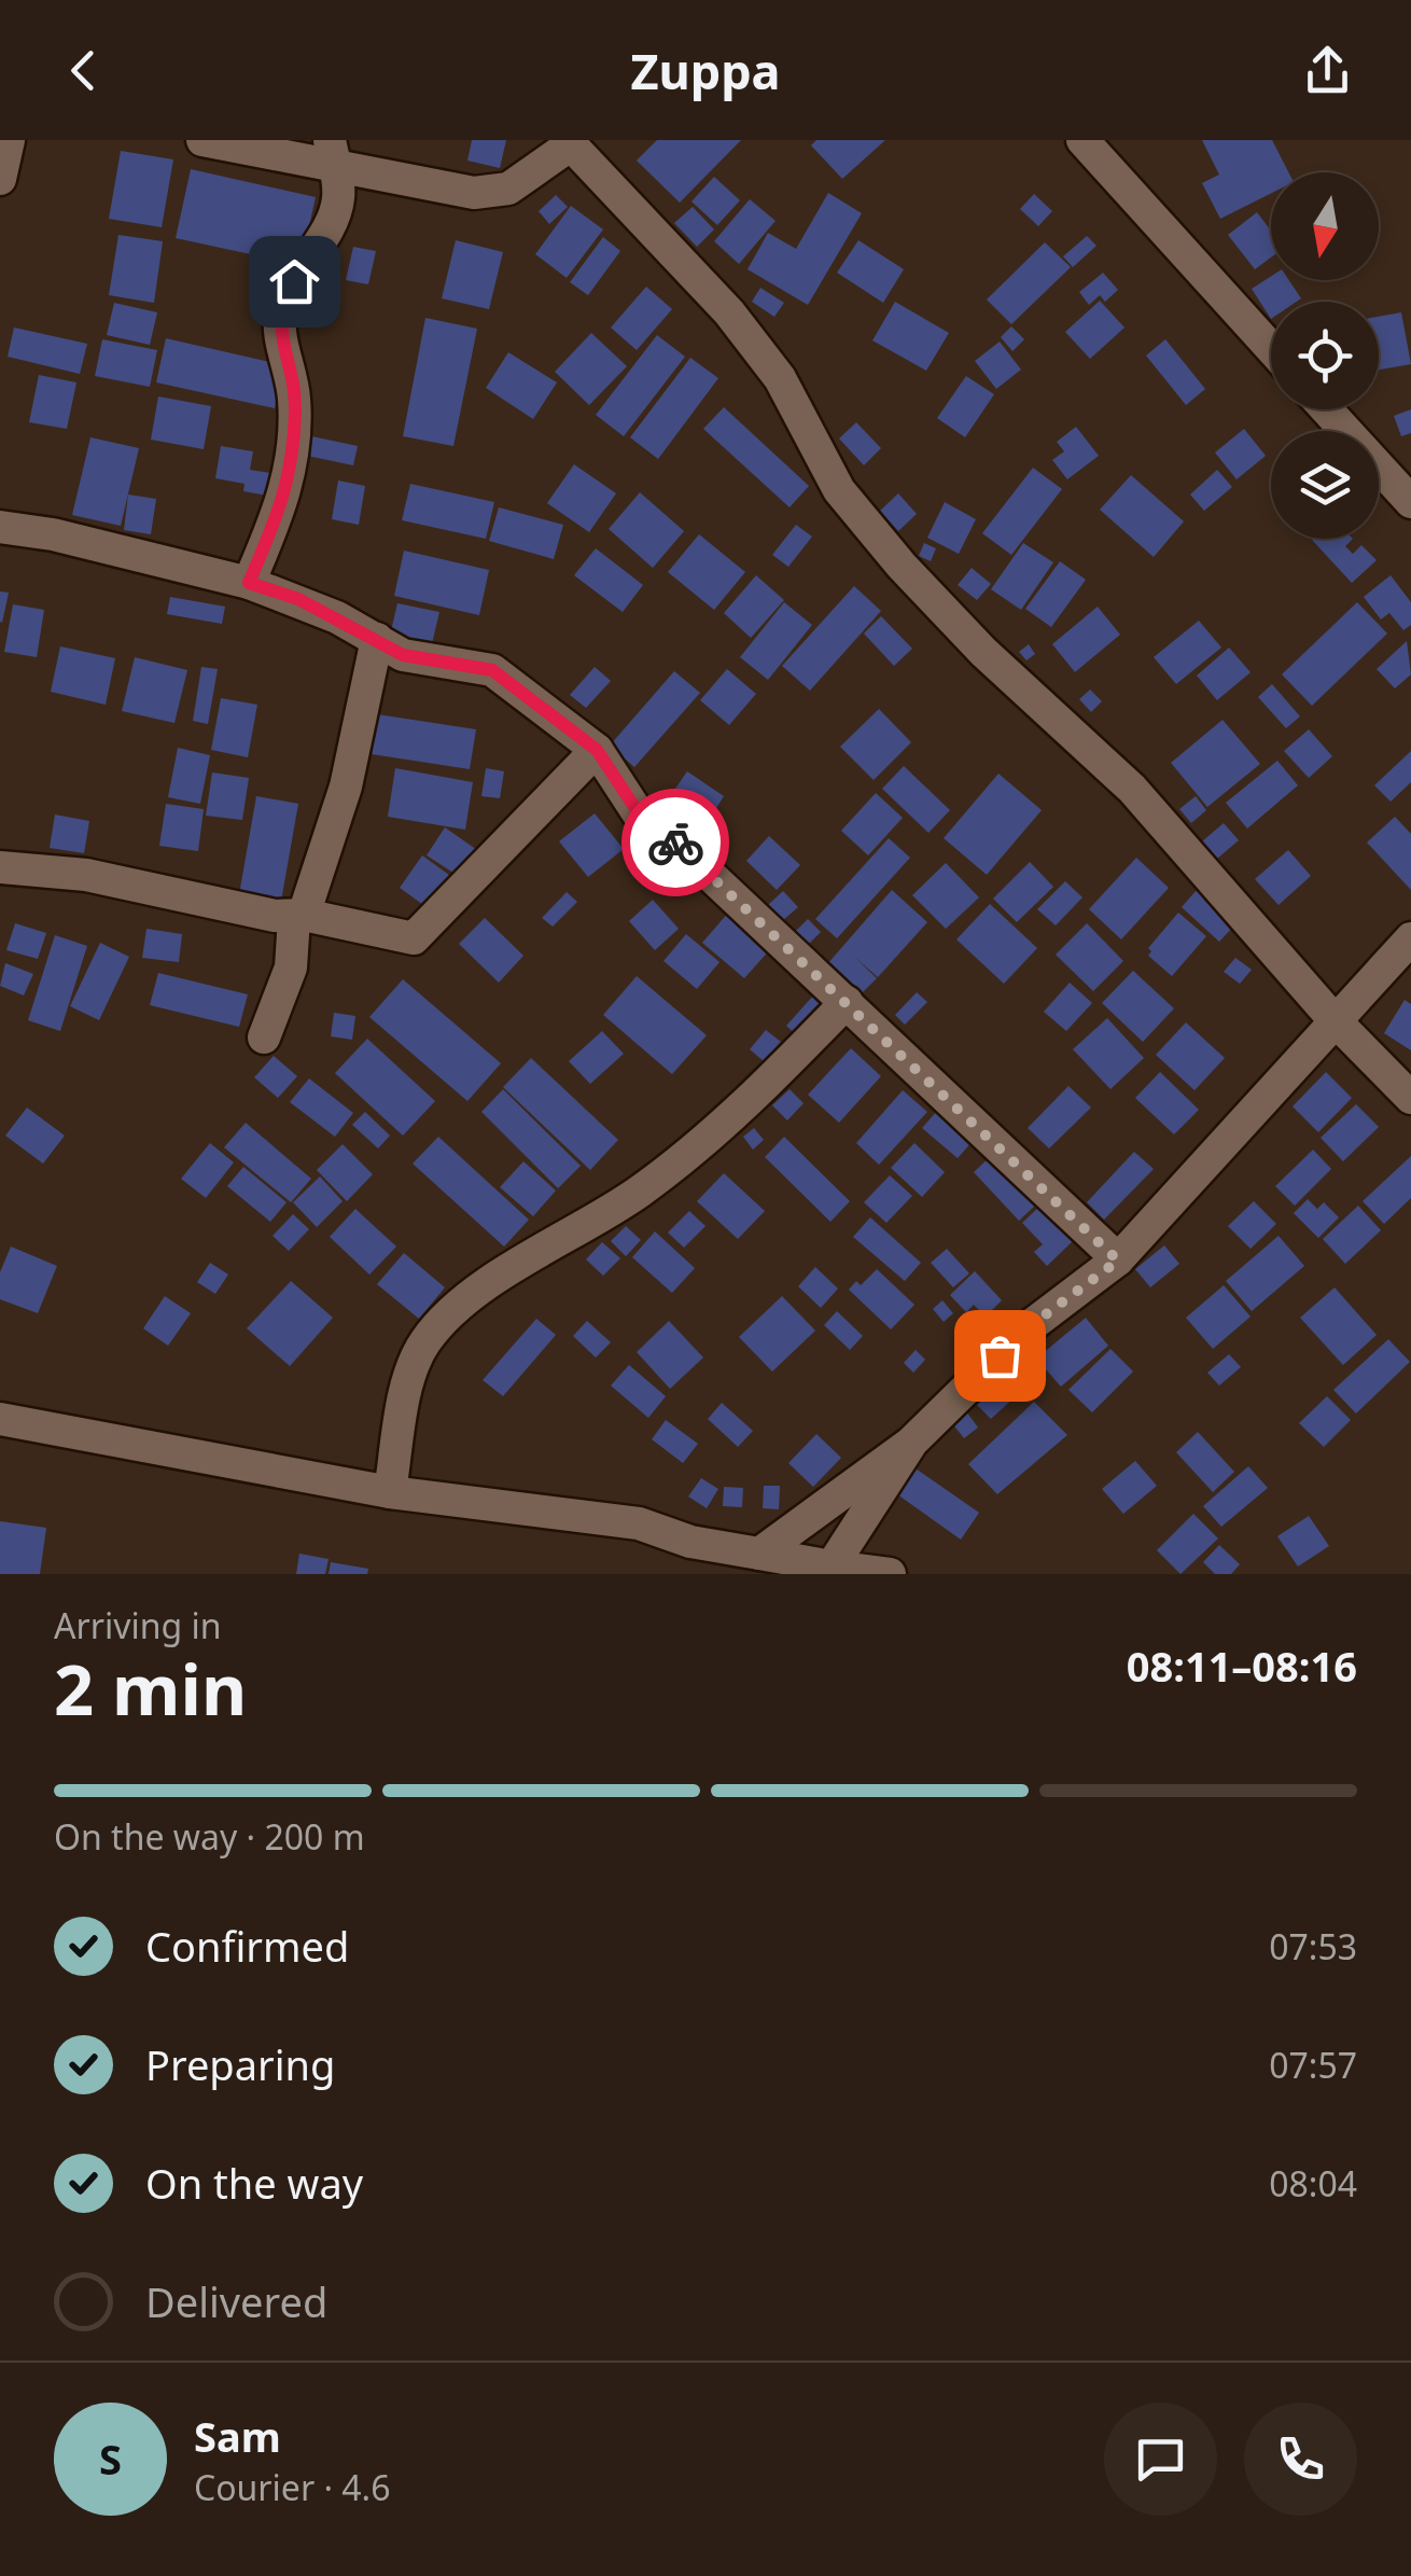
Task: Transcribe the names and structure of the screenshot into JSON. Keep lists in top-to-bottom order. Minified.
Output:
{"north":"bottom","page":{"header":"Zuppa","heading":["2 min","Arriving in","08:11–08:16"],"panel":["Sam","Courier · 4.6"],"bar":"On the way · 200 m","list":[["Confirmed","07:53"],["Preparing","07:57"],["On the way","08:04"],"Delivered"],"round":"S"}}
